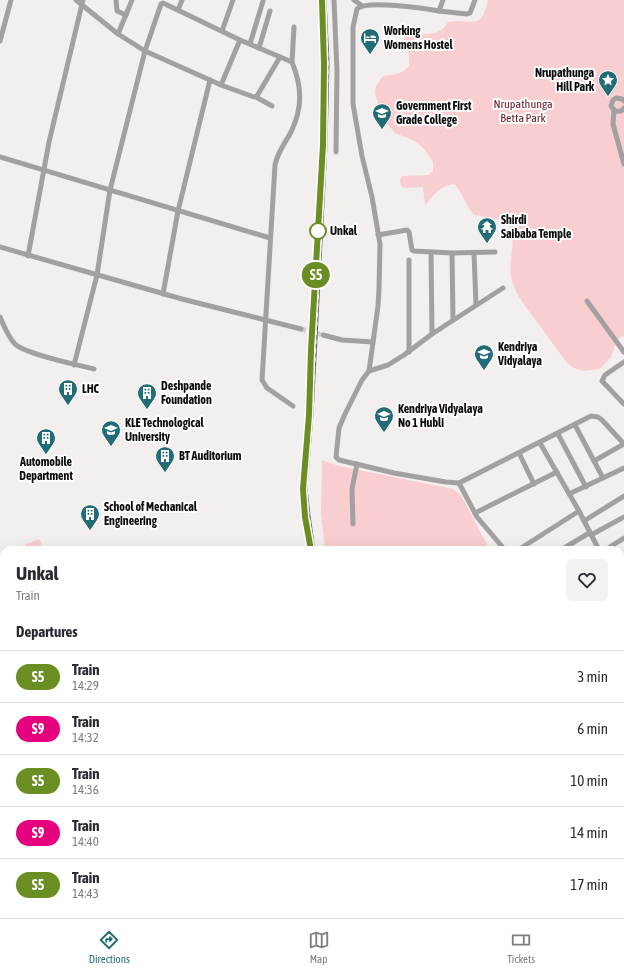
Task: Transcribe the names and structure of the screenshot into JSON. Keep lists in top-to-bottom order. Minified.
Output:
{"parks":["Nrupathunga Betta Park"],"places":{"hotel":["Working Womens Hostel"],"place":["Nrupathunga Hill Park"],"school or university":["Government First Grade College","Kendriya Vidyalaya","Kendriya Vidyalaya No 1 Hubli","KLE Technological University"],"other":["Unkal"],"temple":["Shirdi Saibaba Temple"],"building":["LHC","Deshpande Foundation","Automobile Department","BT Auditorium","School of Mechanical Engineering"]},"page":{"on_map":"S5","heading":[["Unkal","Train"],"Departures"],"list":[{"mark":"S5","name":"Train","note":"14:29","value":"3 min"},{"mark":"S9","name":"Train","note":"14:32","value":"6 min"},{"mark":"S5","name":"Train","note":"14:36","value":"10 min"},{"mark":"S9","name":"Train","note":"14:40","value":"14 min"},{"mark":"S5","name":"Train","note":"14:43","value":"17 min"}],"tabs":["Directions","Map","Tickets"]}}
